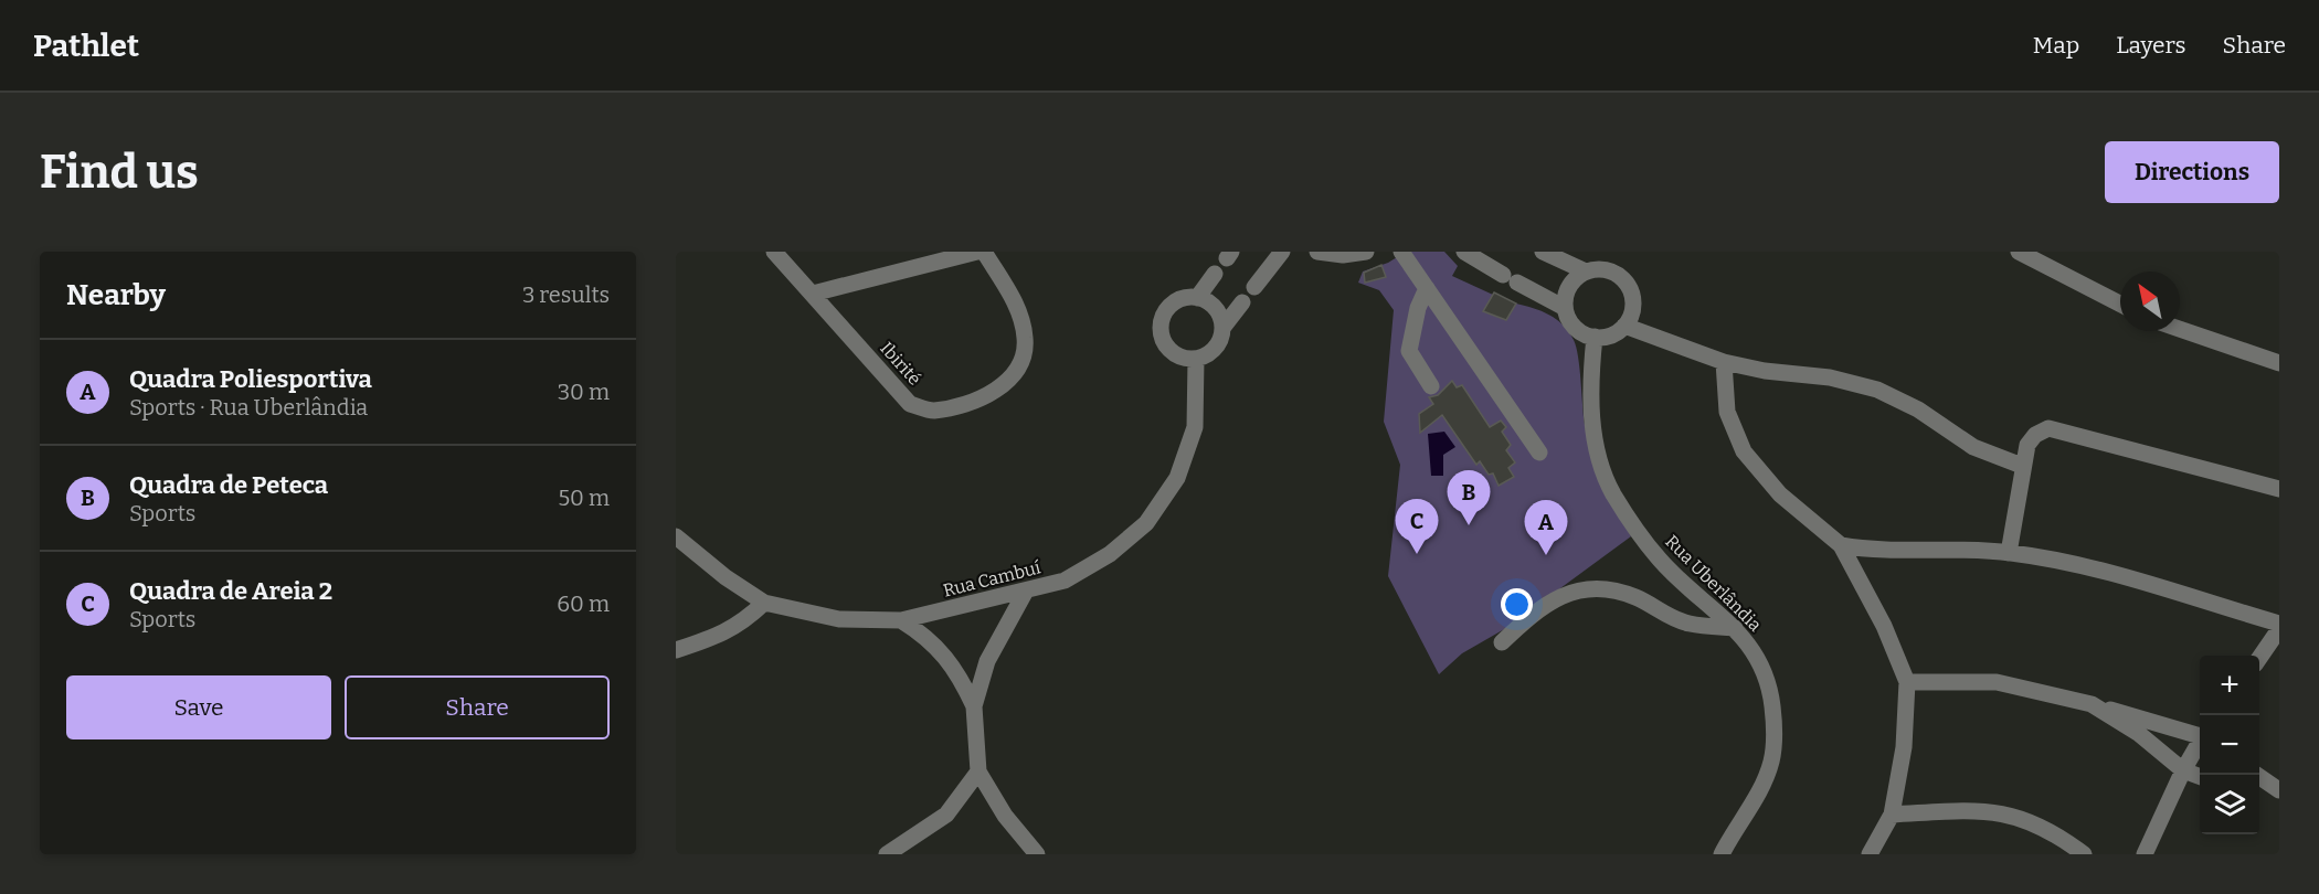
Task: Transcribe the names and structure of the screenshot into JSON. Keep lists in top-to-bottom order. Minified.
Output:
{"streets":{"street":["Ibirité","Rua Cambuí","Rua Uberlândia"]},"north":"top left","page":{"header":"Pathlet","nav":["Map","Layers","Share"],"buttons":["Directions",["Save","Share"]],"title":"Find us","heading":["Nearby","3 results"],"list":[{"mark":"A","name":"Quadra Poliesportiva","note":"Sports · Rua Uberlândia","value":"30 m"},{"mark":"B","name":"Quadra de Peteca","note":"Sports","value":"50 m"},{"mark":"C","name":"Quadra de Areia 2","note":"Sports","value":"60 m"}],"pins":["B","C","A"],"map_buttons":["+","−"]}}
